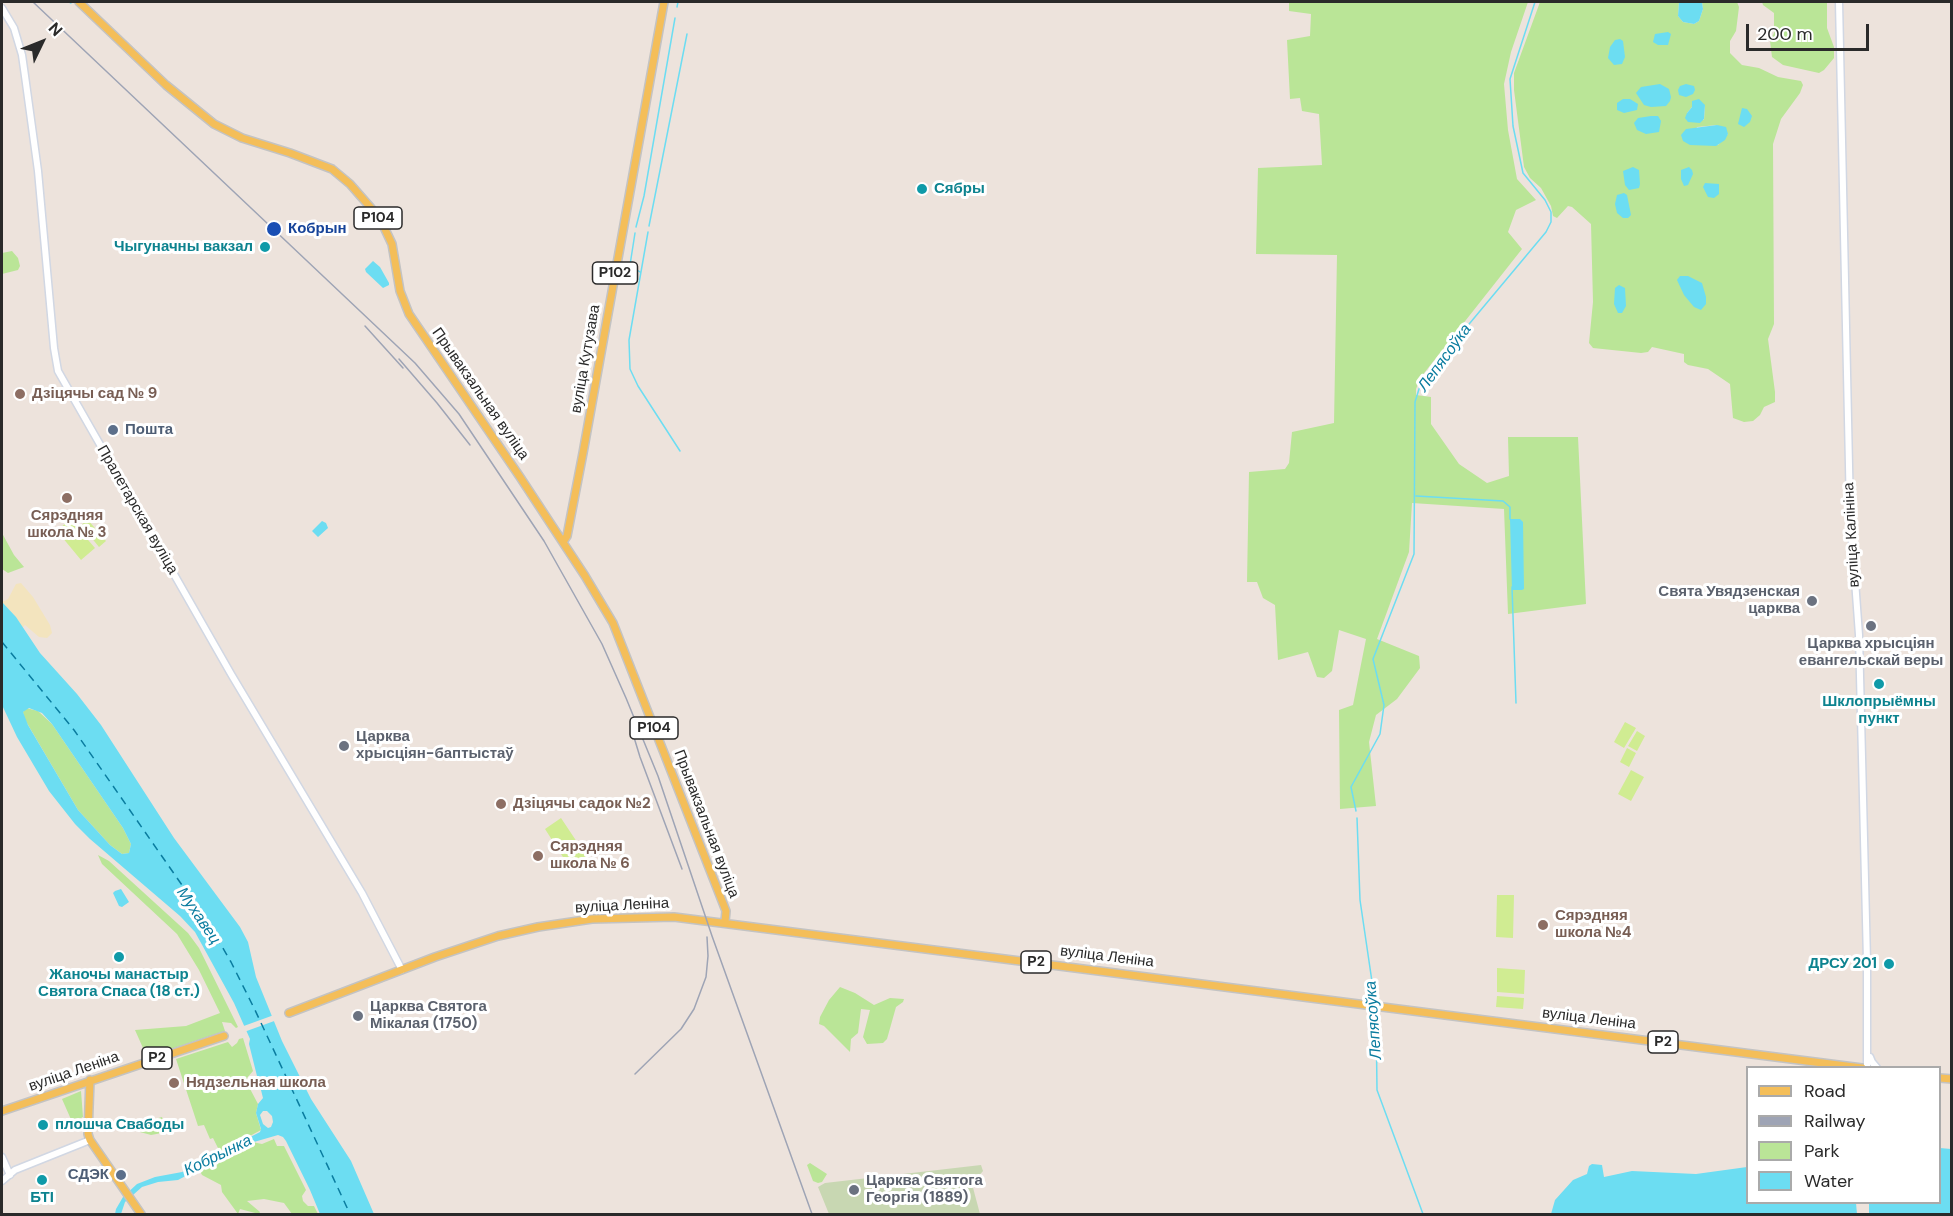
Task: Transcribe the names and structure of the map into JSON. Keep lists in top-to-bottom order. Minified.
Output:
{"streets":{"main road":["Р104","Р102","вуліца Кутузава","Прывакзальная вуліца","Пралетарская вуліца","вуліца Калініна","вуліца Леніна","Р2"]},"crossings":[["вуліца Кутузава","Прывакзальная вуліца"],["Прывакзальная вуліца","вуліца Леніна"],["Пралетарская вуліца","вуліца Леніна"]],"water":["Лепясоўка","Мухавец","Кобрынка"],"places":["Сябры","Кобрын","Чыгуначны вакзал","Дзіцячы сад № 9","Пошта","Сярэдняя школа № 3","Свята Увядзенская царква","Царква хрысціян евангельскай веры","Шклопрыёмны пункт","Царква хрысціян-баптыстаў","Дзіцячы садок №2","Сярэдняя школа № 6","Сярэдняя школа №4","Жаночы манастыр Святога Спаса (18 ст.)","ДРСУ 201","Царква Святога Мікалая (1750)","Нядзельная школа","плошча Свабоды","СДЭК","БТІ","Царква Святога Георгія (1889)"],"legend":["Road","Railway","Park","Water"],"scale_bar":"200 m","north":"top right"}
